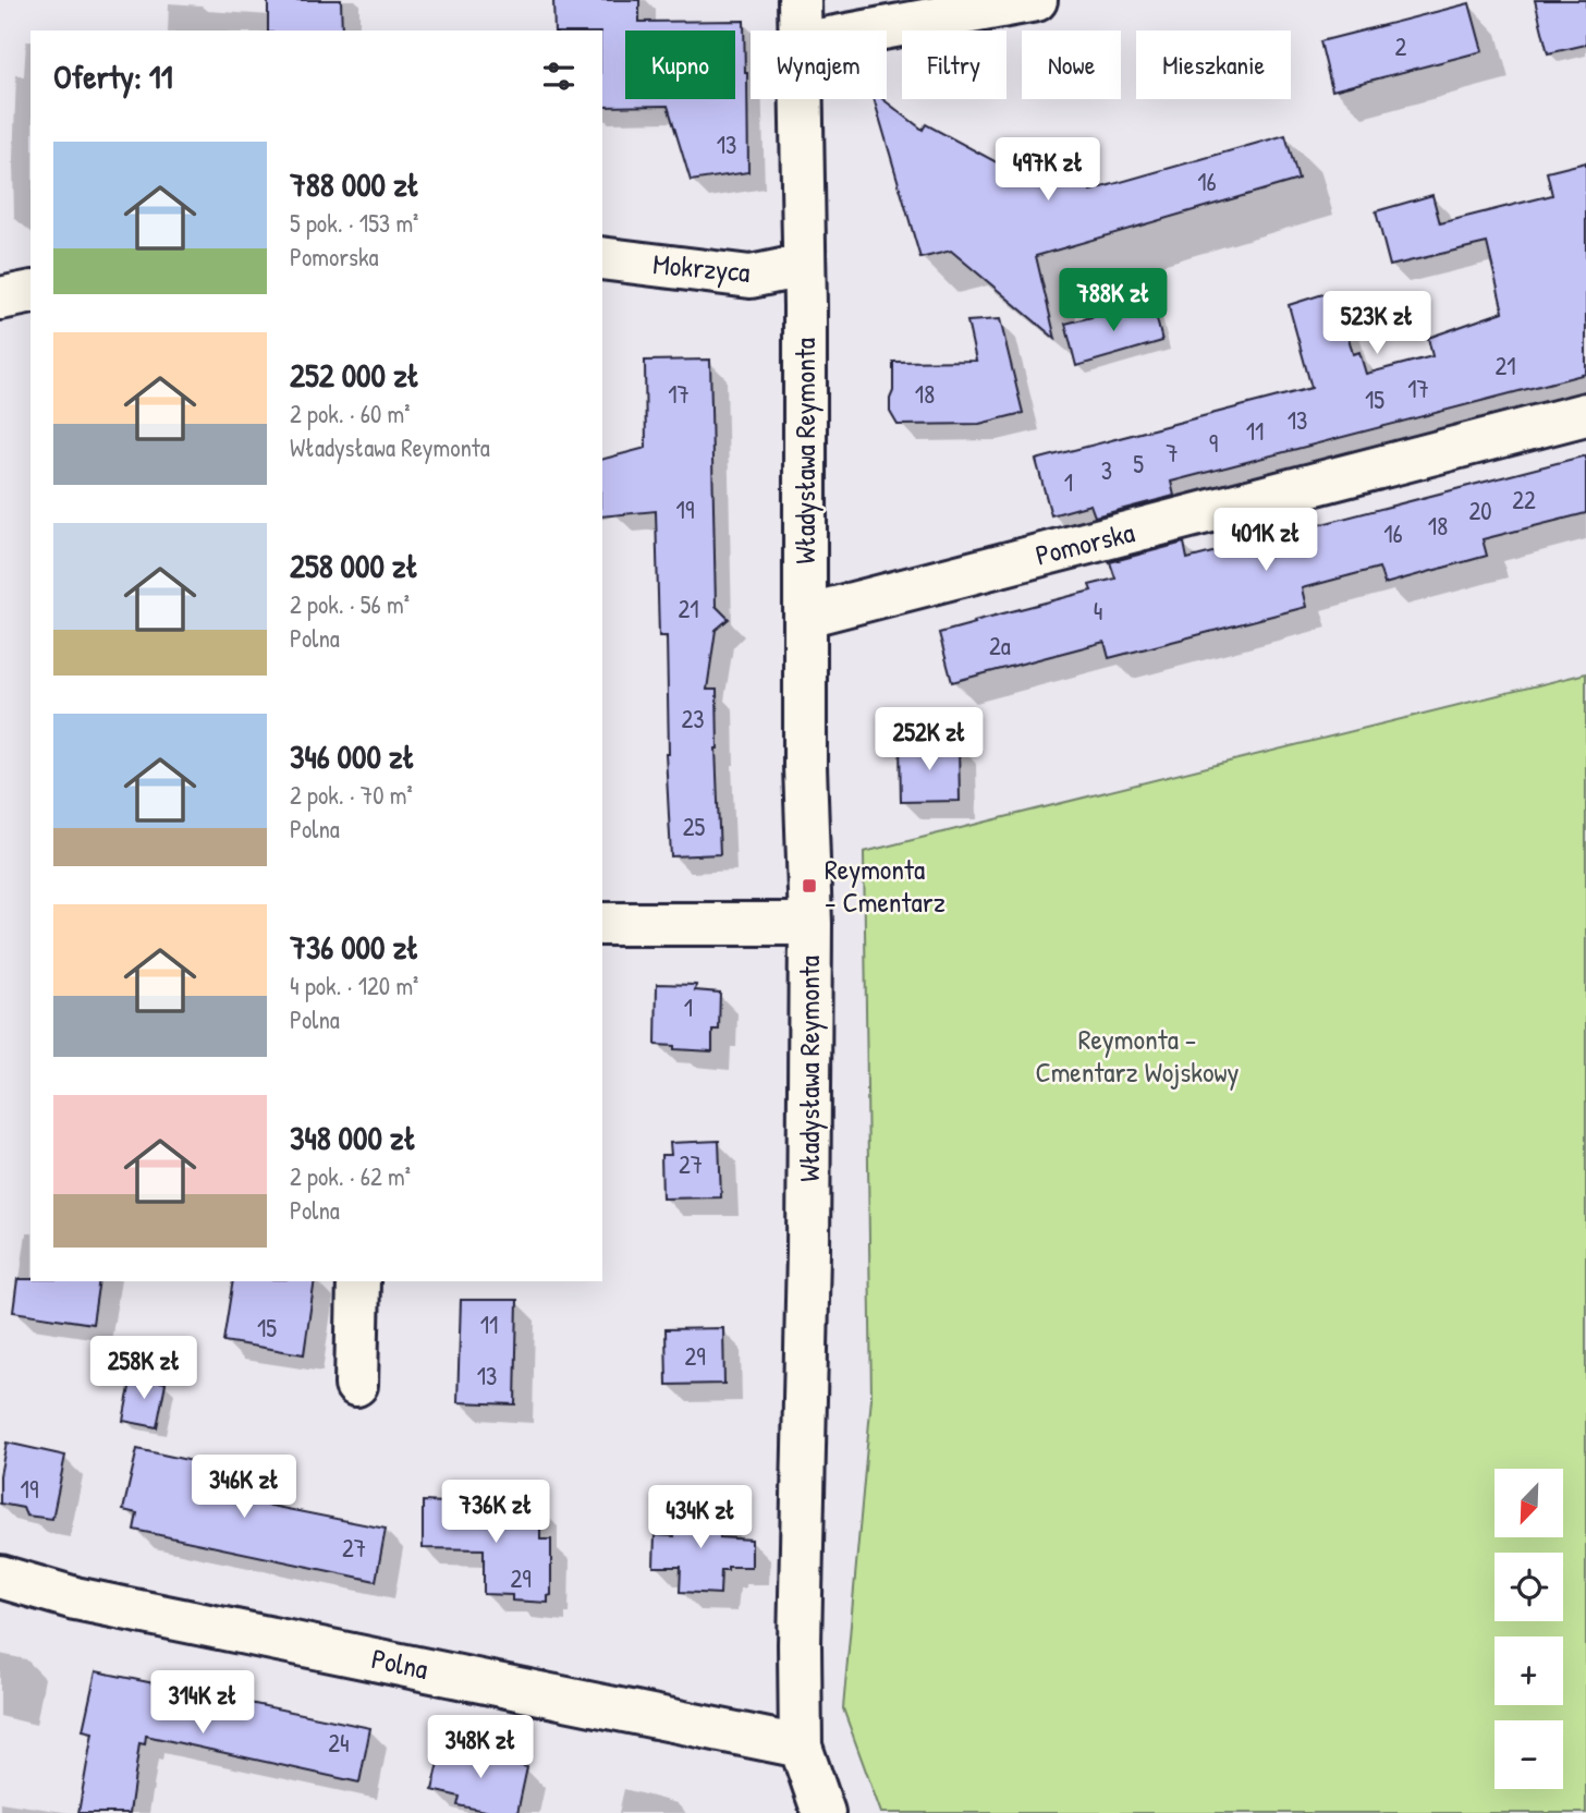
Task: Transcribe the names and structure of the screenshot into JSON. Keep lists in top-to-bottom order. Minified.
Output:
{"streets":{"street":["Mokrzyca","Władysława Reymonta","Pomorska","Polna"]},"crossings":[["Mokrzyca","Władysława Reymonta"],["Władysława Reymonta","Pomorska"],["Władysława Reymonta","Polna"]],"parks":["Reymonta - Cmentarz Wojskowy"],"places":{"transit":["Reymonta - Cmentarz"]},"house_numbers":["2","13","16","21","17","17","18","15","13","11","9","7","5","3","1","22","19","20","18","16","21","4","2a","23","25","1","27","11","15","29","13","19","27","29","24"],"north":"bottom left","page":{"chip":["Kupno","Wynajem","Filtry","Nowe","Mieszkanie"],"heading":"Oferty: 11","list":[{"name":"788 000 zł","note":"5 pok. · 153 m² · Pomorska"},{"name":"252 000 zł","note":"2 pok. · 60 m² · Władysława Reymonta"},{"name":"258 000 zł","note":"2 pok. · 56 m² · Polna"},{"name":"346 000 zł","note":"2 pok. · 70 m² · Polna"},{"name":"736 000 zł","note":"4 pok. · 120 m² · Polna"},{"name":"348 000 zł","note":"2 pok. · 62 m² · Polna"}],"price":["497K zł","788K zł","523K zł","401K zł","252K zł","258K zł","346K zł","736K zł","434K zł","314K zł","348K zł"],"map_buttons":["+","−"]}}
